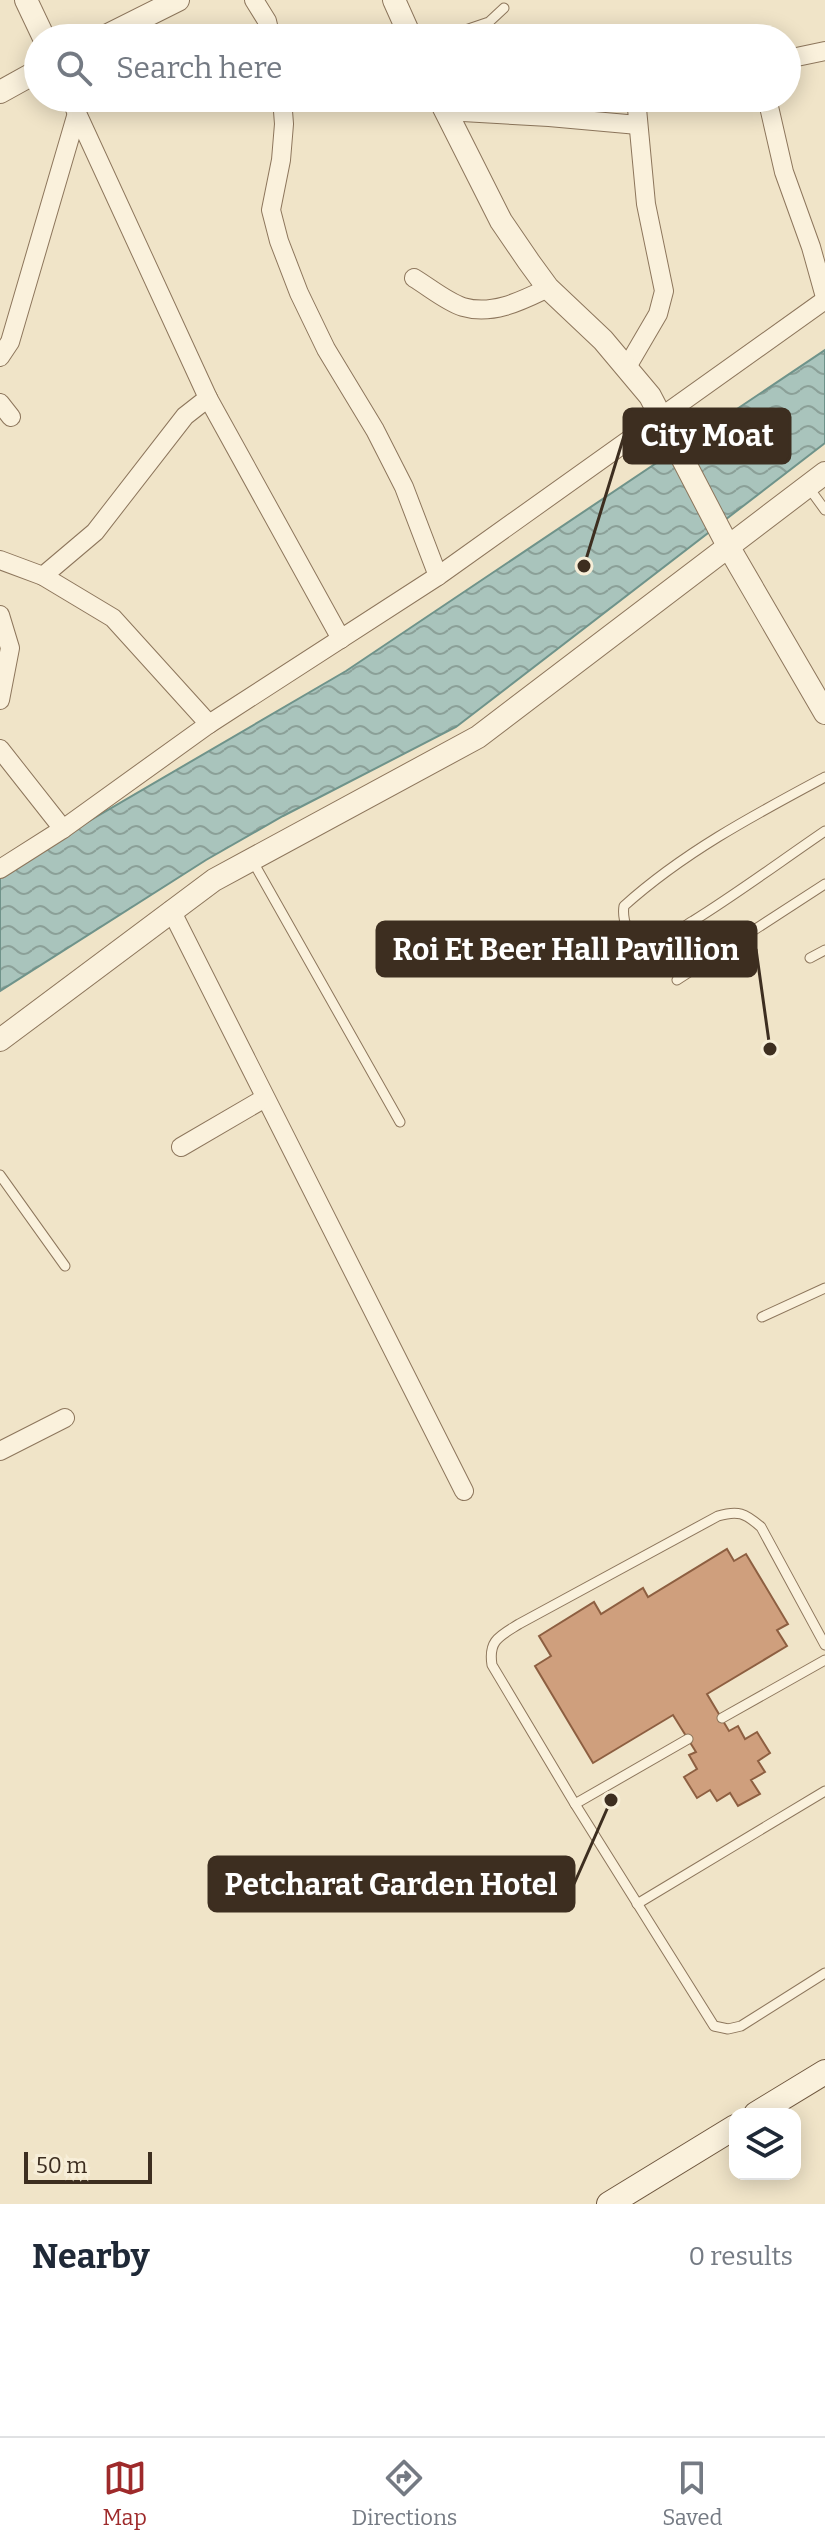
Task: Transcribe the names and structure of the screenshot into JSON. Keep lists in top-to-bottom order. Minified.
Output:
{"places":["City Moat","Roi Et Beer Hall Pavillion","Petcharat Garden Hotel"],"scale_bar":"50 m","page":{"search":"Search here","scale":"50 m","heading":["Nearby","0 results"],"nav":["Map","Directions","Saved"]}}
